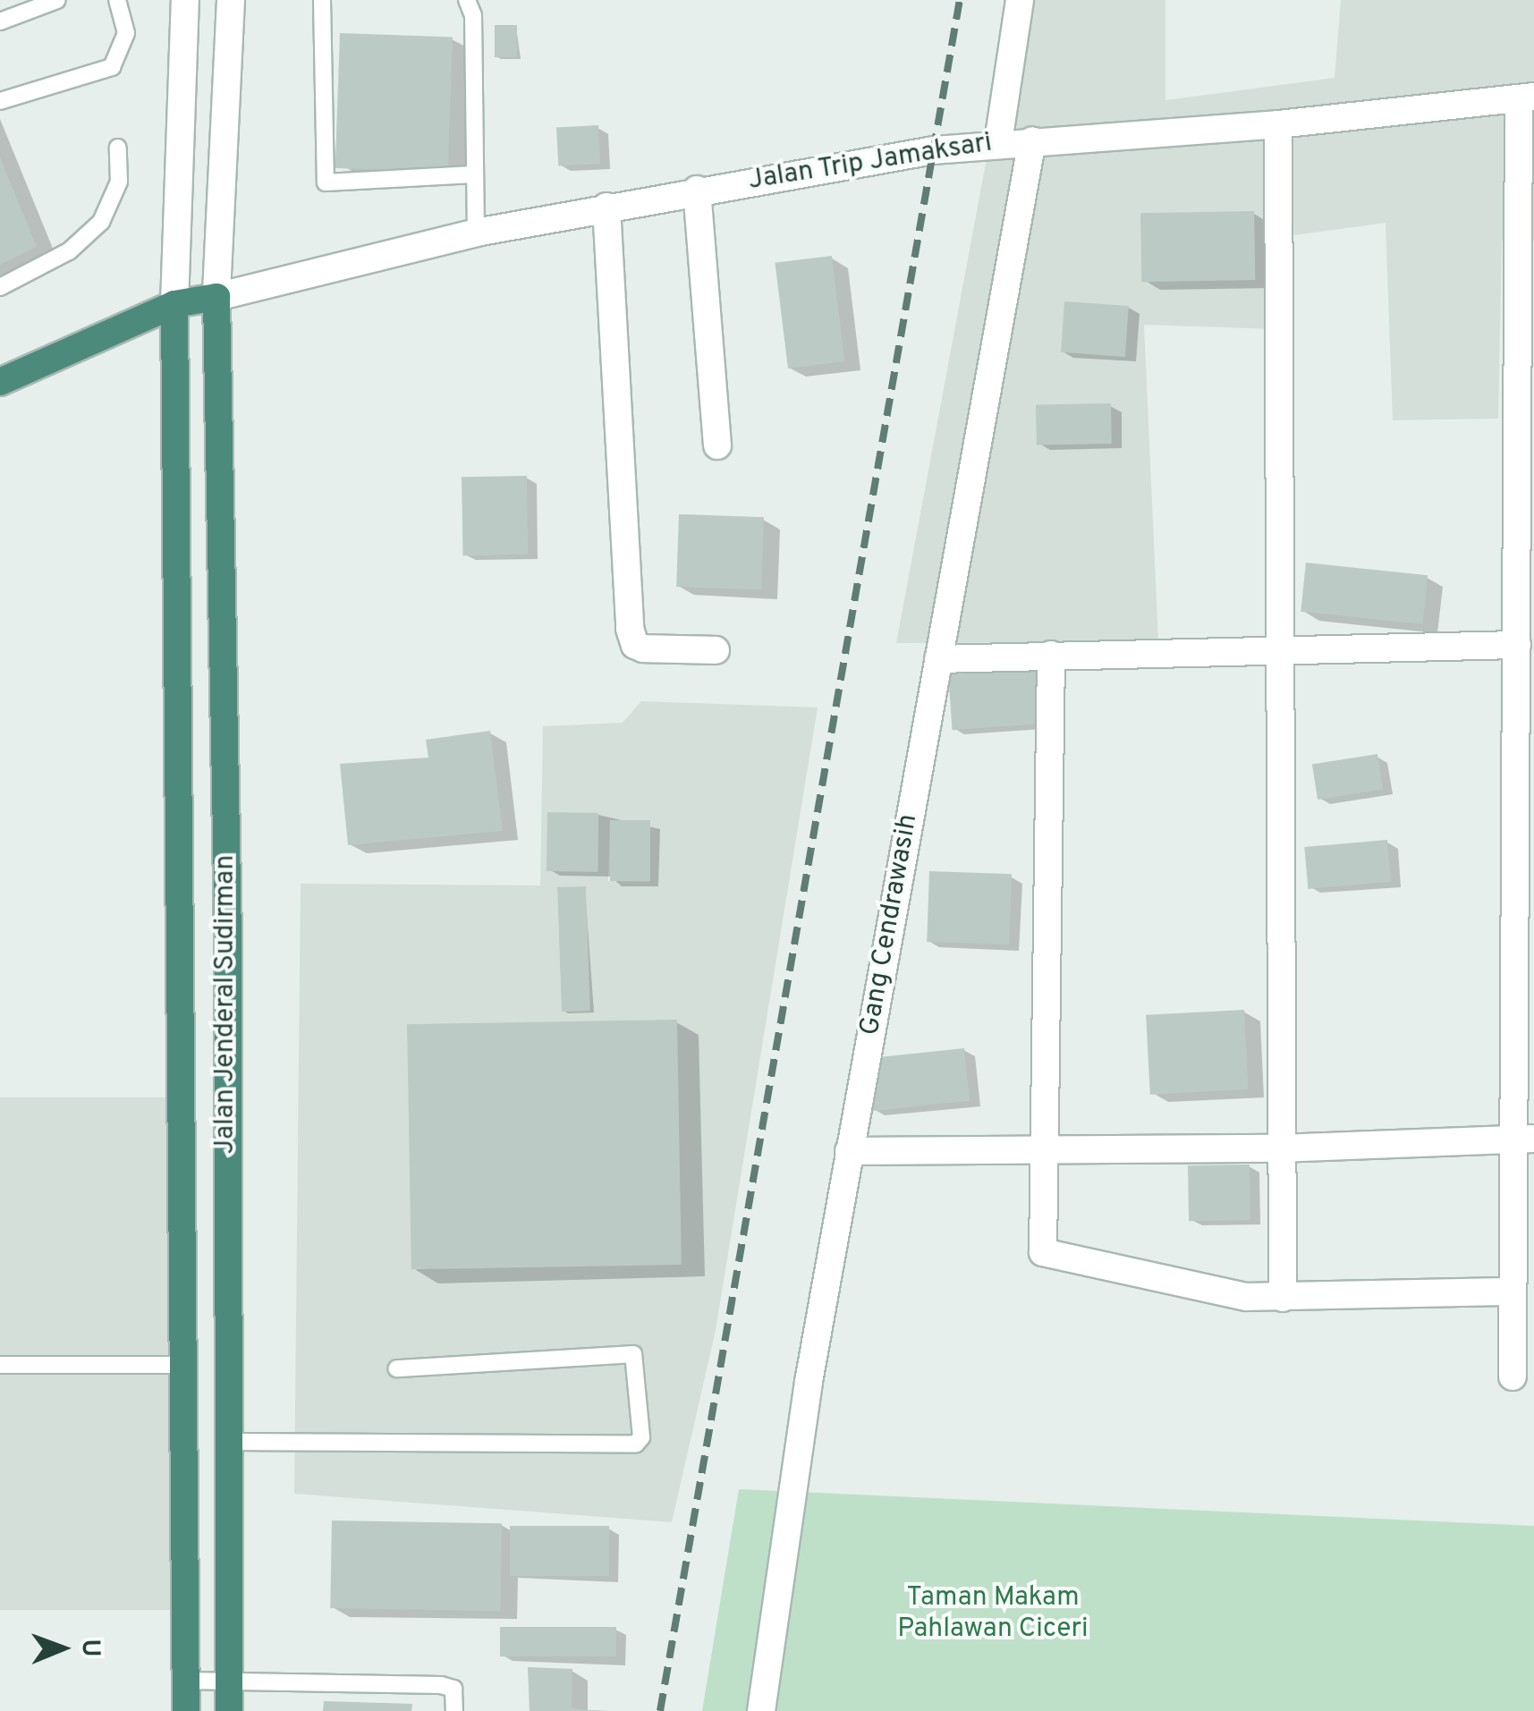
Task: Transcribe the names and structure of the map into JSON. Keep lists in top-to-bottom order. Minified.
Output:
{"streets":{"highway":["Jalan Jenderal Sudirman"],"street":["Jalan Trip Jamaksari","Gang Cendrawasih"]},"crossings":[["Jalan Trip Jamaksari","Gang Cendrawasih"],["Jalan Trip Jamaksari","Jalan Jenderal Sudirman"]],"parks":["Taman Makam Pahlawan Ciceri"],"north":"right"}
